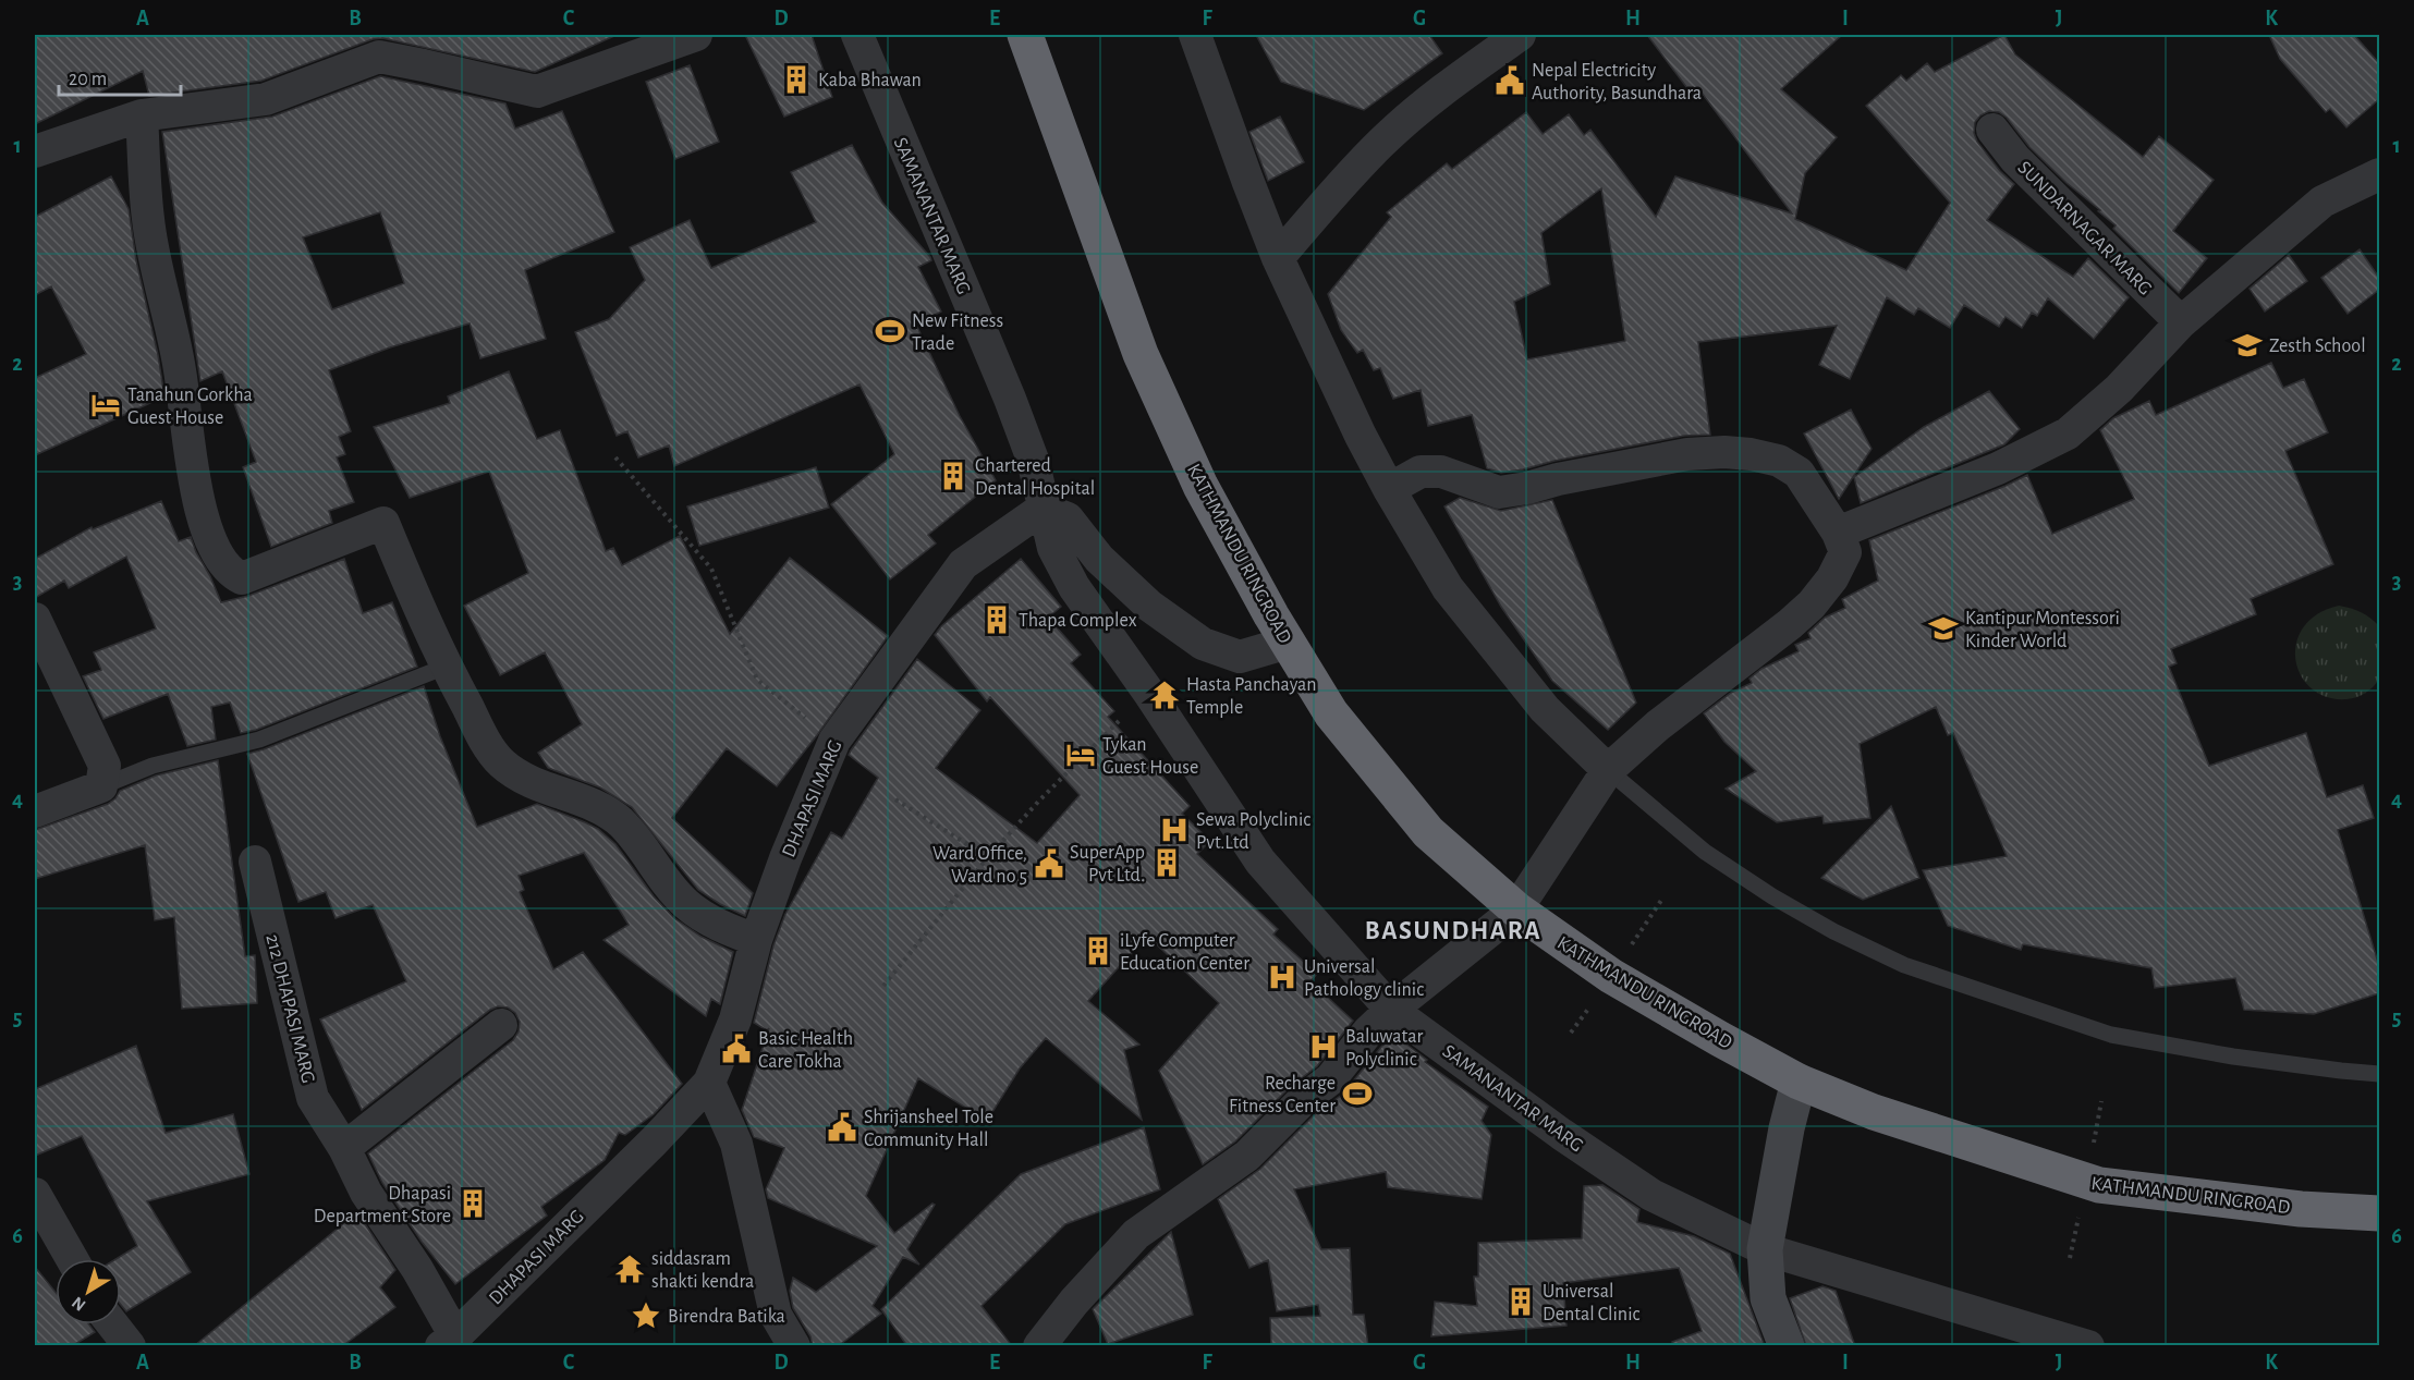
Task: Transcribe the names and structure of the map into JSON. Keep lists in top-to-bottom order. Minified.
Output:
{"streets":{"highway":["KATHMANDU RINGROAD"],"street":["SAMANANTAR MARG","SUNDARNAGAR MARG","DHAPASI MARG","212 DHAPASI MARG"]},"crossings":[["SAMANANTAR MARG","DHAPASI MARG"],["DHAPASI MARG","212 DHAPASI MARG"]],"districts":["BASUNDHARA"],"places":{"building":["Kaba Bhawan","Chartered Dental Hospital","Thapa Complex","SuperApp Pvt Ltd.","iLyfe Computer Education Center","Dhapasi Department Store","Universal Dental Clinic"],"public building":["Nepal Electricity Authority, Basundhara","Ward Office, Ward no 5","Basic Health Care Tokha","Shrijansheel Tole Community Hall"],"sports":["New Fitness Trade","Recharge Fitness Center"],"school or university":["Zesth School","Kantipur Montessori Kinder World"],"hotel":["Tanahun Gorkha Guest House","Tykan Guest House"],"temple":["Hasta Panchayan Temple","siddasram shakti kendra"],"hospital":["Sewa Polyclinic Pvt.Ltd","Universal Pathology clinic","Baluwatar Polyclinic"],"place":["Birendra Batika"]},"scale_bar":"20 m","north":"bottom left","grid":{"columns":["A","B","C","D","E","F","G","H","I","J","K"],"rows":["1","2","3","4","5","6"]}}
